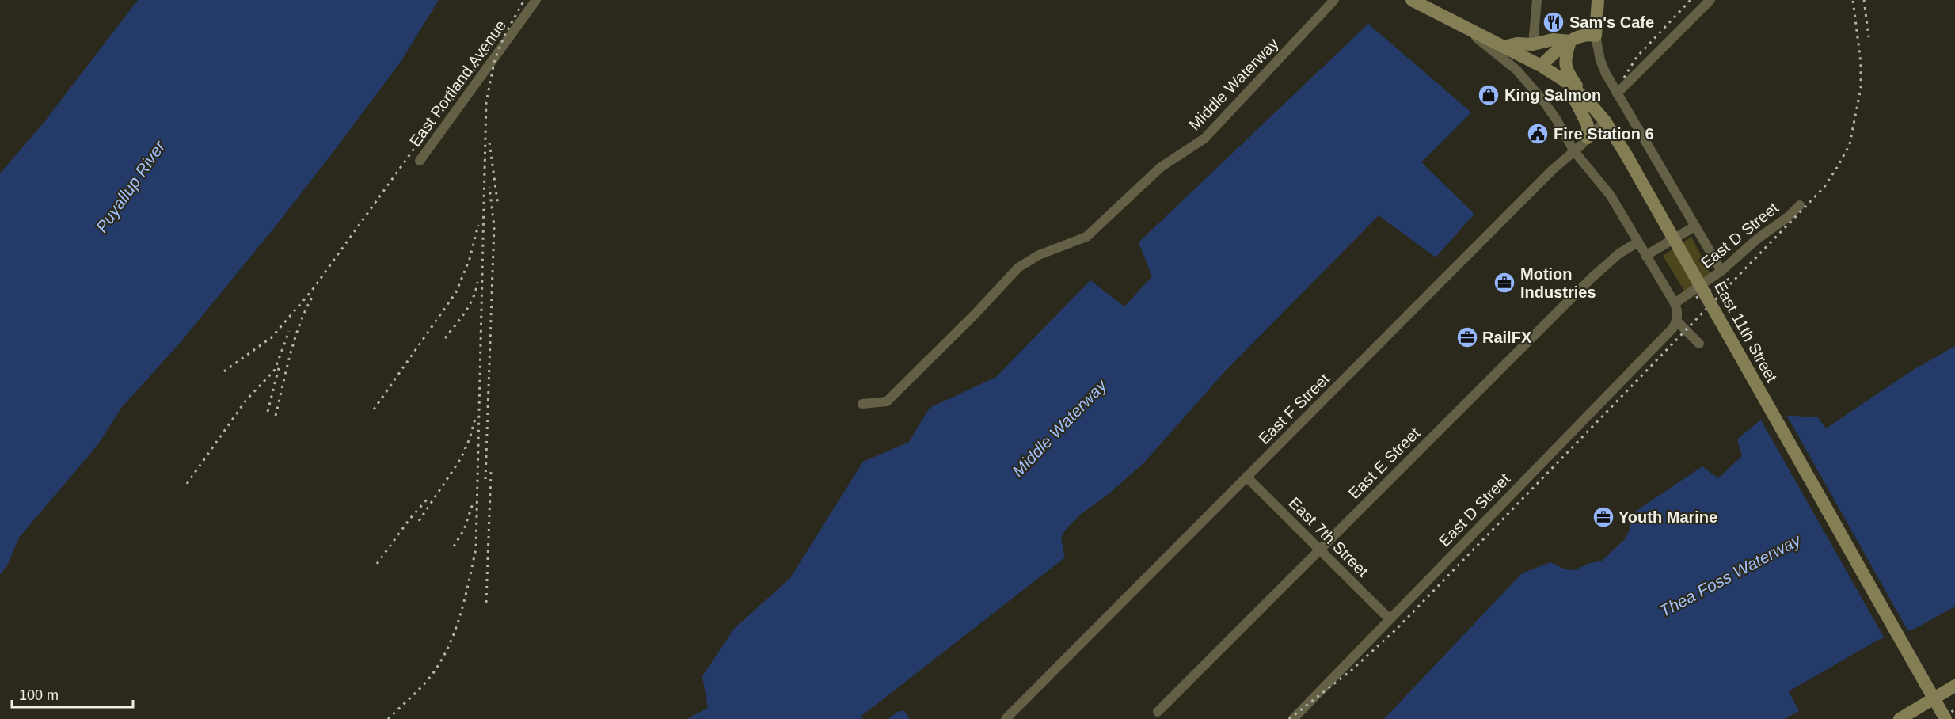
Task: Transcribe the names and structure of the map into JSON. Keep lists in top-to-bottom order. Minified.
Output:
{"streets":{"street":["East Portland Avenue","Middle Waterway","East D Street","East 11th Street","East F Street","East E Street","East 7th Street"]},"crossings":[["East D Street","East 11th Street"],["East D Street","East 7th Street"],["East 11th Street","East F Street"],["East 11th Street","East E Street"],["East F Street","East 7th Street"],["East E Street","East 7th Street"]],"water":["Puyallup River","Middle Waterway","Thea Foss Waterway"],"places":{"restaurant":["Sam's Cafe"],"shop":["King Salmon"],"public building":["Fire Station 6"],"office":["Motion Industries","RailFX","Youth Marine"]},"scale_bar":"100 m"}
